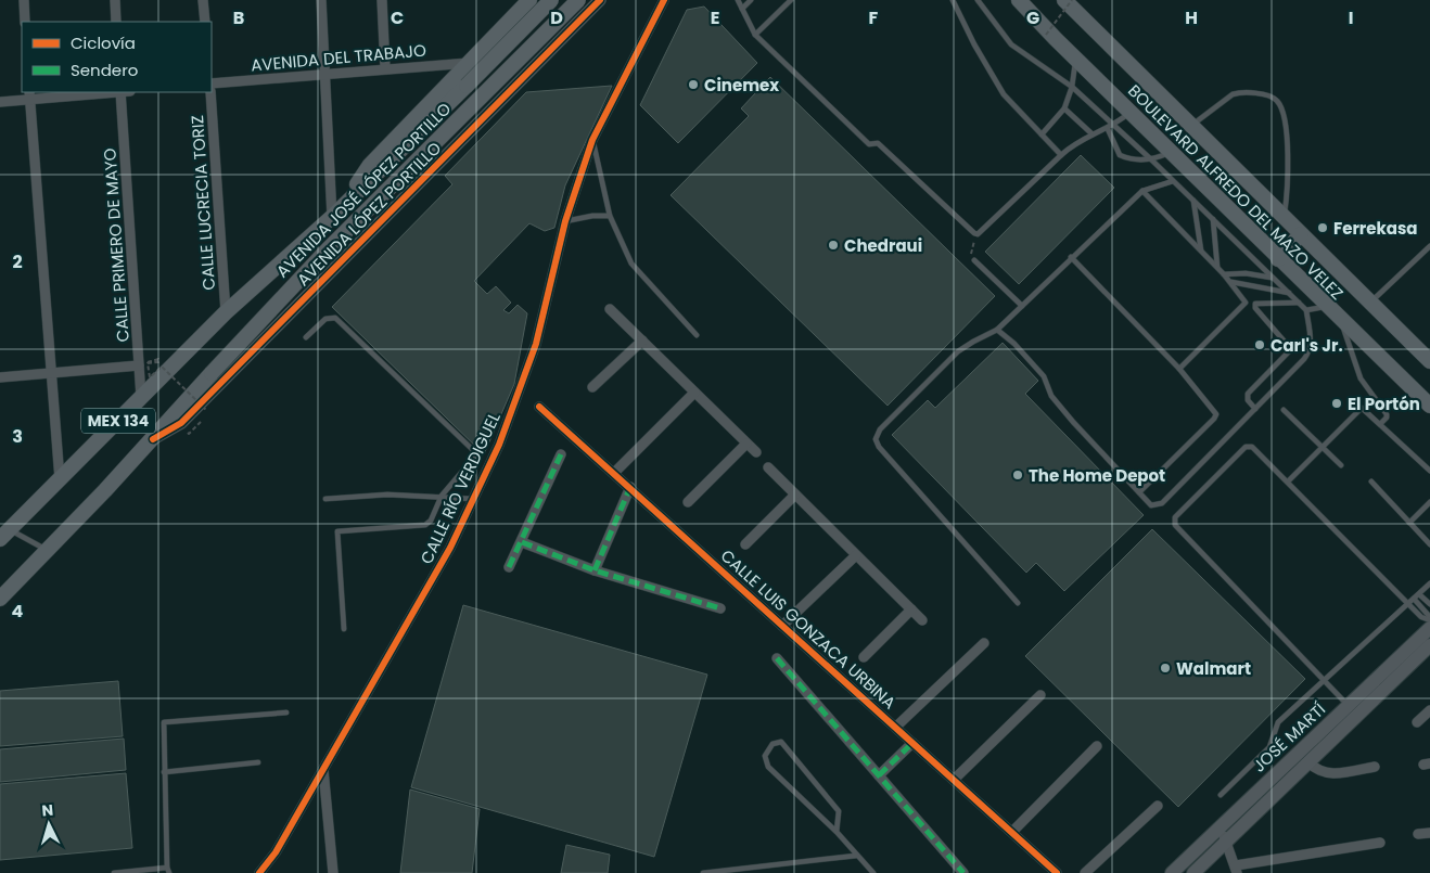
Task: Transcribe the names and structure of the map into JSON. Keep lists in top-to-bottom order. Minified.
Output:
{"streets":{"main road":["AVENIDA JOSÉ LÓPEZ PORTILLO","BOULEVARD ALFREDO DEL MAZO VELEZ","MEX 134","JOSÉ MARTÍ"],"street":["AVENIDA DEL TRABAJO","CALLE LUCRECIA TORIZ","AVENIDA LÓPEZ PORTILLO","CALLE PRIMERO DE MAYO","CALLE RÍO VERDIGUEL","CALLE LUIS GONZACA URBINA"]},"crossings":[["AVENIDA JOSÉ LÓPEZ PORTILLO","CALLE LUCRECIA TORIZ"],["AVENIDA JOSÉ LÓPEZ PORTILLO","AVENIDA LÓPEZ PORTILLO"],["AVENIDA JOSÉ LÓPEZ PORTILLO","CALLE PRIMERO DE MAYO"]],"places":["Cinemex","Ferrekasa","Chedraui","Carl's Jr.","El Portón","The Home Depot","Walmart"],"legend":["Ciclovía","Sendero"],"north":"top","grid":{"columns":["B","C","D","E","F","G","H","I"],"rows":["2","3","4"]}}
